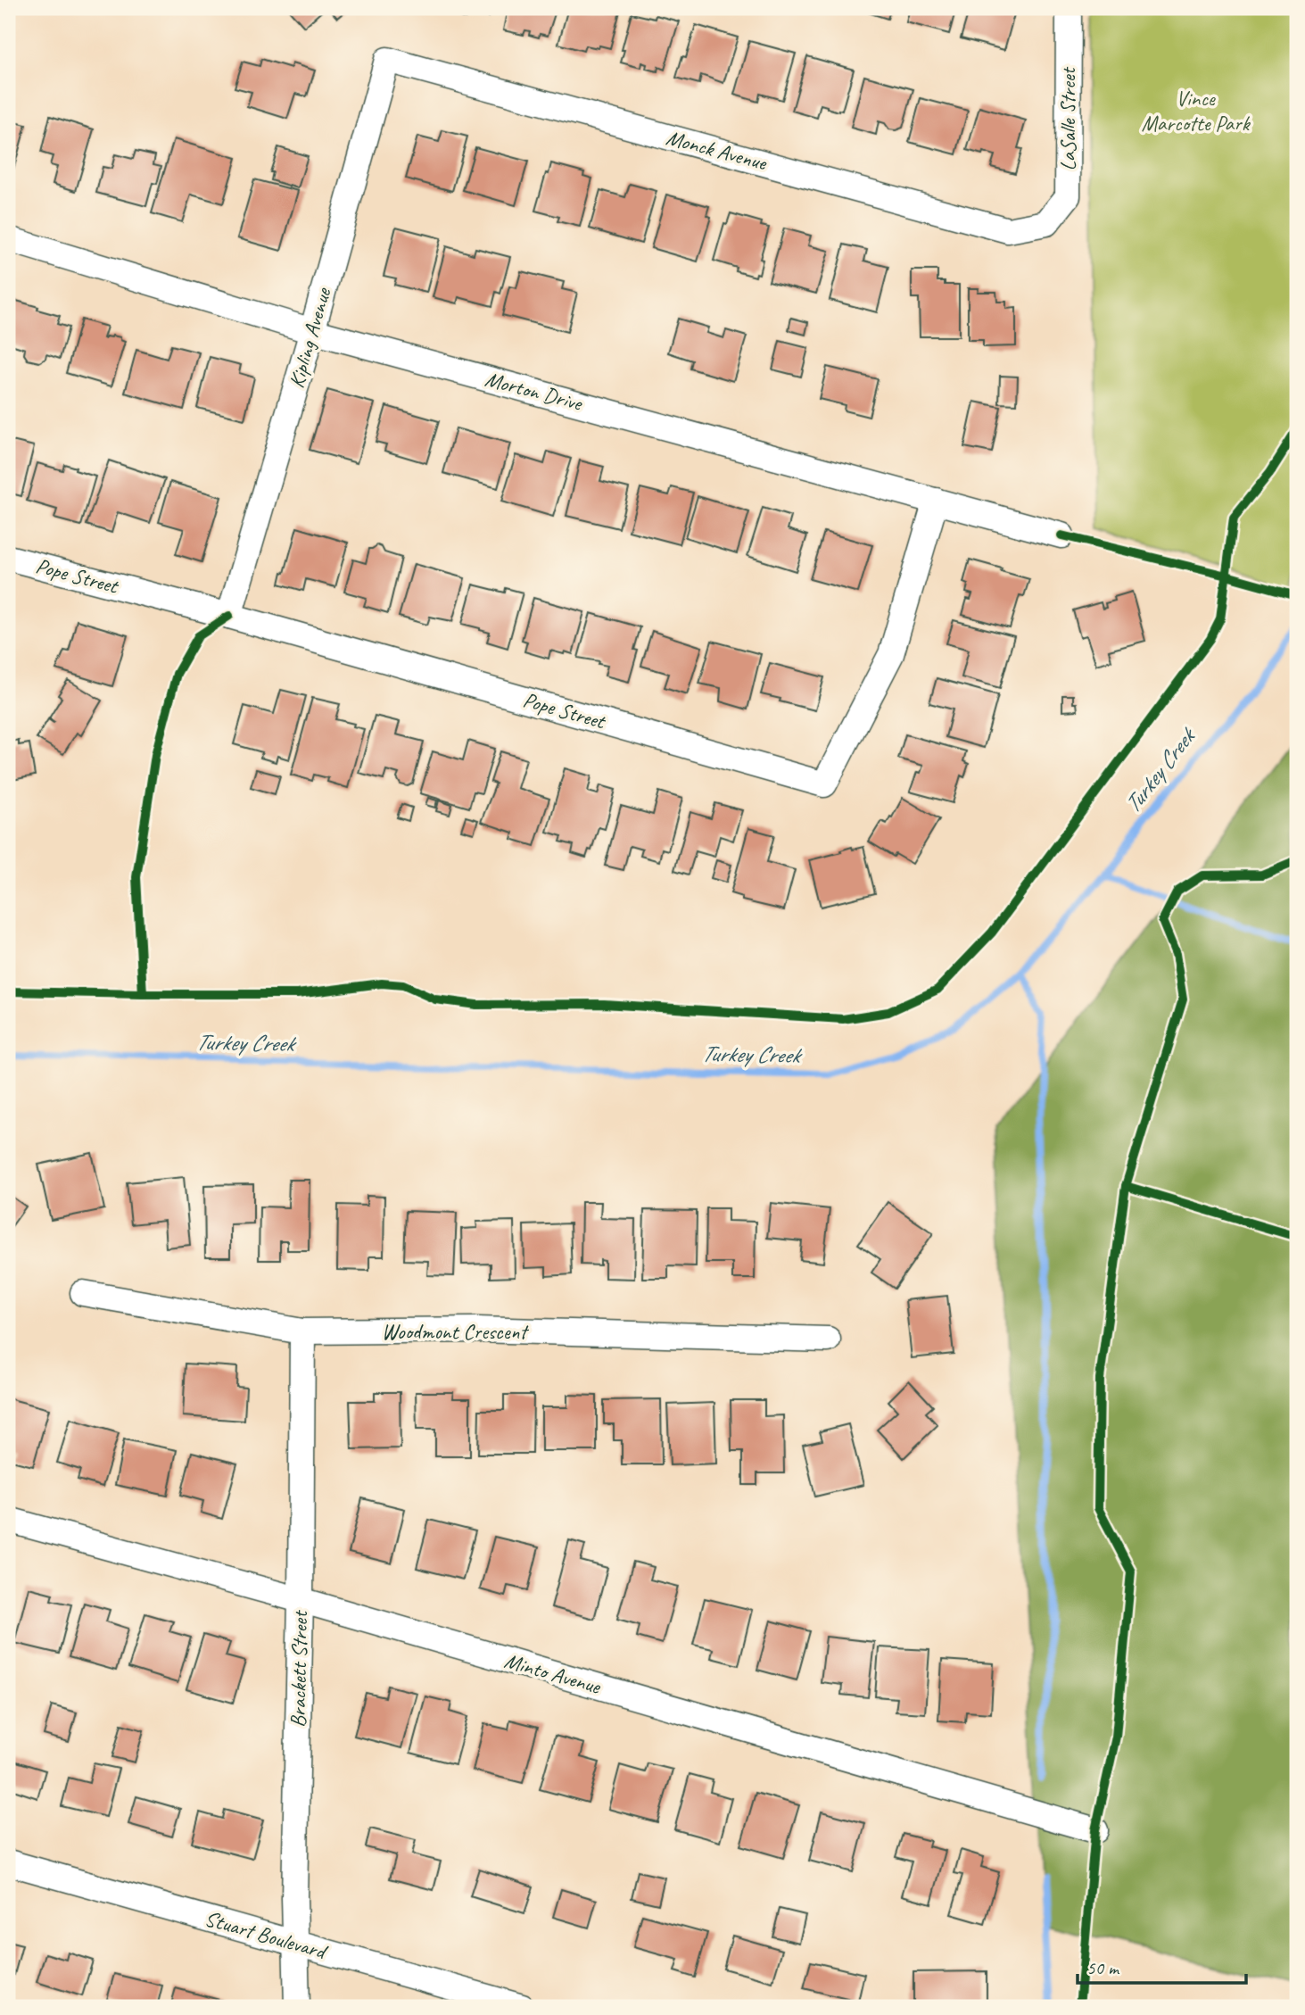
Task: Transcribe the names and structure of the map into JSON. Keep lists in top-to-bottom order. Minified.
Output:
{"streets":{"street":["LaSalle Street","Monck Avenue","Kipling Avenue","Morton Drive","Pope Street","Woodmont Crescent","Brackett Street","Minto Avenue","Stuart Boulevard"]},"crossings":[["LaSalle Street","Monck Avenue"],["Monck Avenue","Kipling Avenue"],["Kipling Avenue","Morton Drive"],["Kipling Avenue","Pope Street"],["Morton Drive","Pope Street"],["Woodmont Crescent","Brackett Street"],["Brackett Street","Minto Avenue"],["Brackett Street","Stuart Boulevard"]],"water":["Turkey Creek"],"parks":["Vince Marcotte Park"],"scale_bar":"50 m"}
